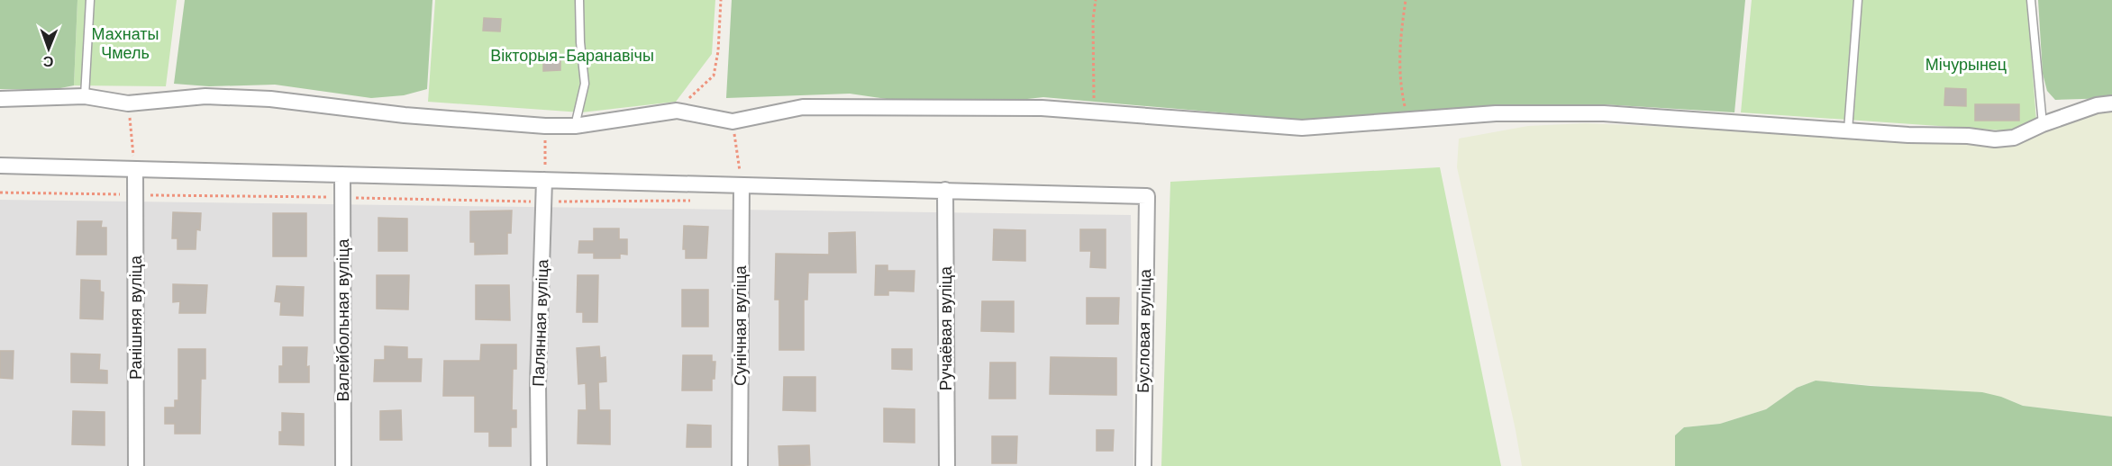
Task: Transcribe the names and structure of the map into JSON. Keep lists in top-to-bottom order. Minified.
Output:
{"streets":{"street":["Ранішняя вуліца","Валейбольная вуліца","Палянная вуліца","Сунічная вуліца","Ручаёвая вуліца","Бусловая вуліца"]},"crossings":[["Ручаёвая вуліца","Бусловая вуліца"]],"parks":["Махнаты Чмель","Вікторыя-Баранавічы","Мічурынец"],"north":"bottom"}
